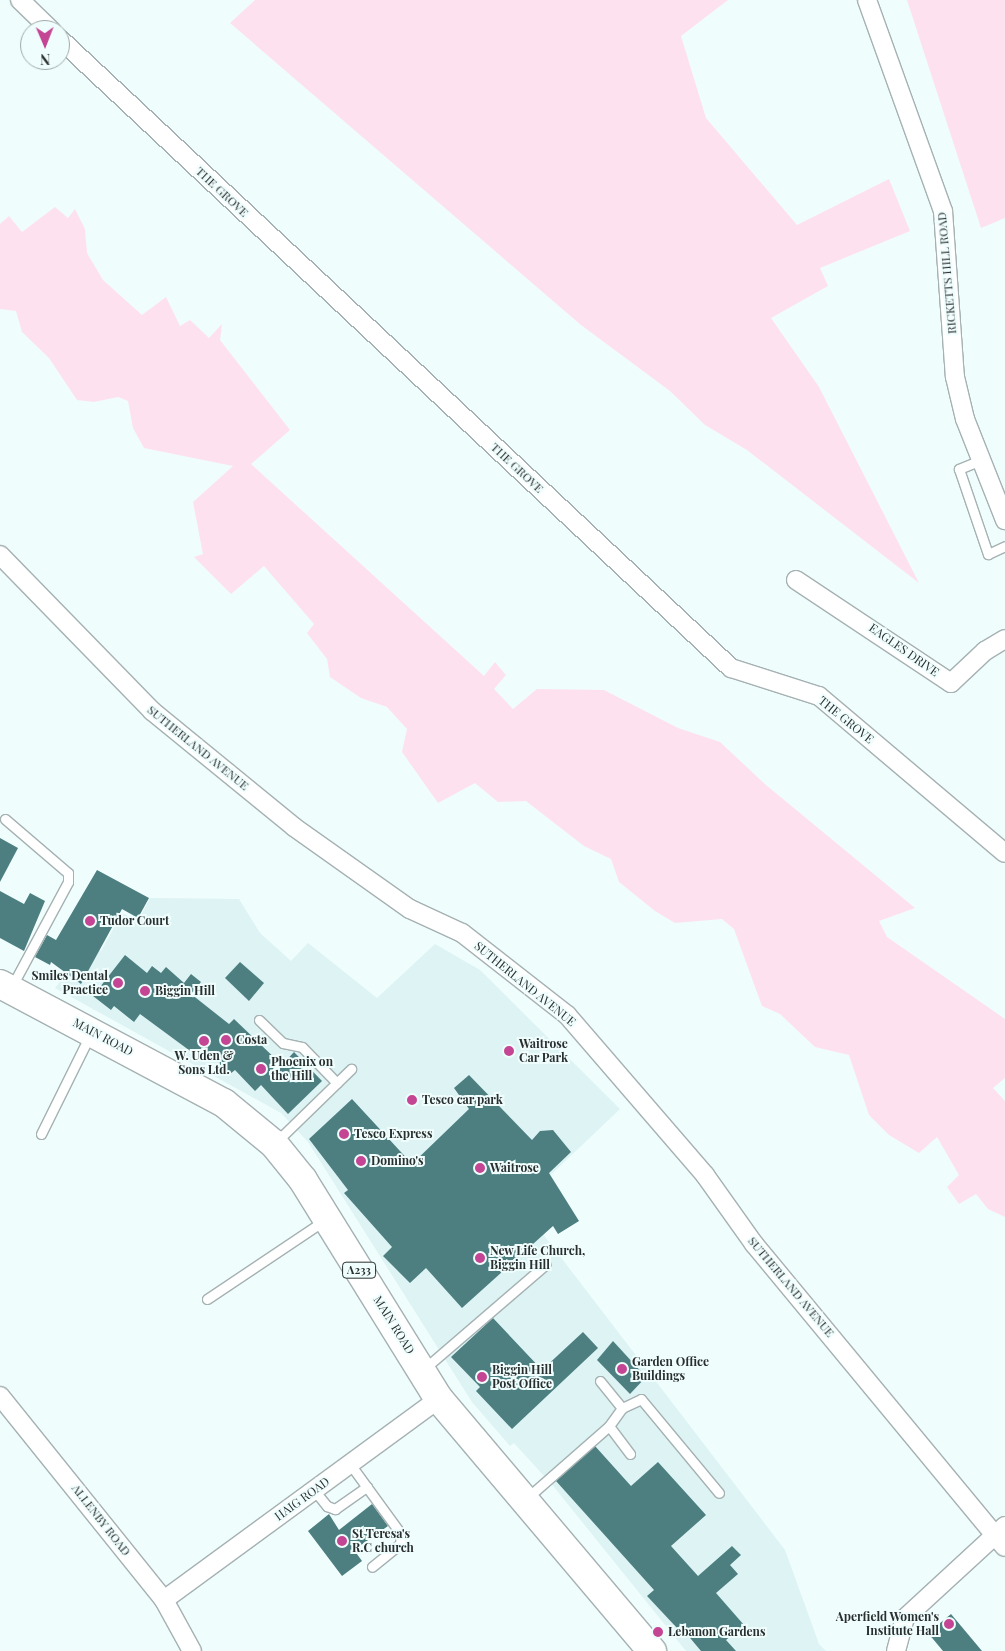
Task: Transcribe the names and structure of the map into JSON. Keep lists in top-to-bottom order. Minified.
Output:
{"streets":{"main road":["MAIN ROAD","A233"],"street":["THE GROVE","RICKETTS HILL ROAD","EAGLES DRIVE","SUTHERLAND AVENUE","HAIG ROAD","ALLENBY ROAD"]},"crossings":[["MAIN ROAD","HAIG ROAD"],["HAIG ROAD","ALLENBY ROAD"]],"places":["Tudor Court","Smiles Dental Practice","Biggin Hill","Costa","W. Uden & Sons Ltd.","Waitrose Car Park","Phoenix on the Hill","Tesco car park","Tesco Express","Domino's","Waitrose","New Life Church, Biggin Hill","Garden Office Buildings","Biggin Hill Post Office","St Teresa's R.C church","Aperfield Women's Institute Hall","Lebanon Gardens"],"north":"bottom"}
